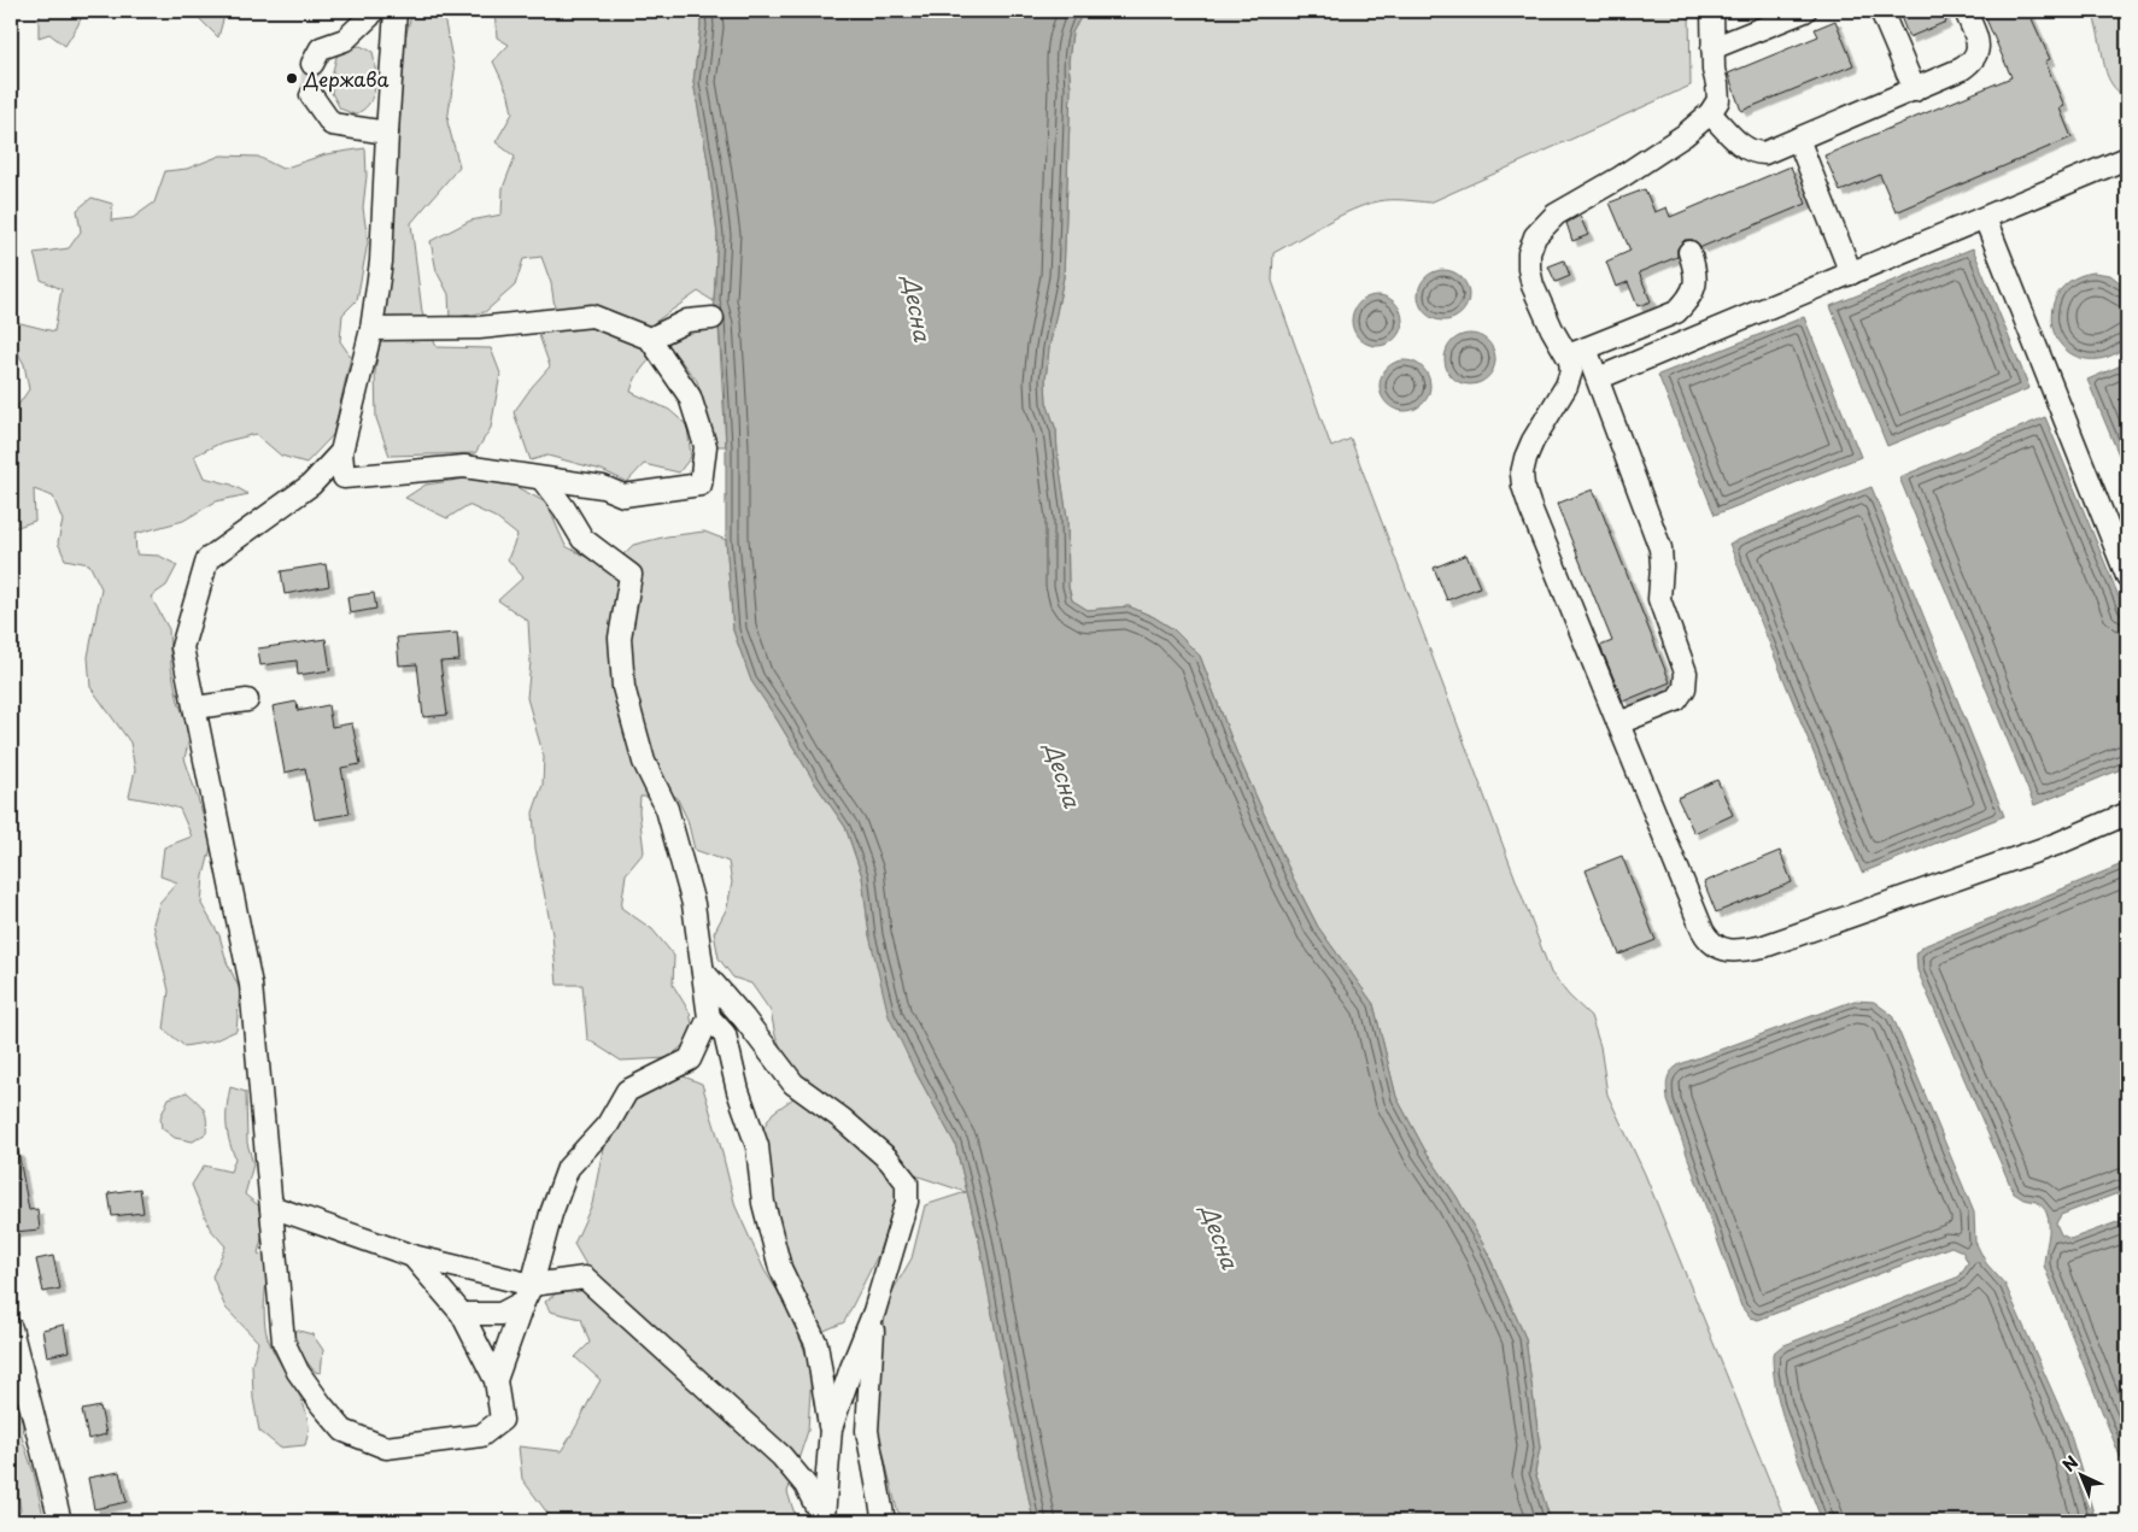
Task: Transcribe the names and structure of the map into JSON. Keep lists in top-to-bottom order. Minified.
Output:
{"water":["Десна"],"places":["Держава"],"north":"top left"}
